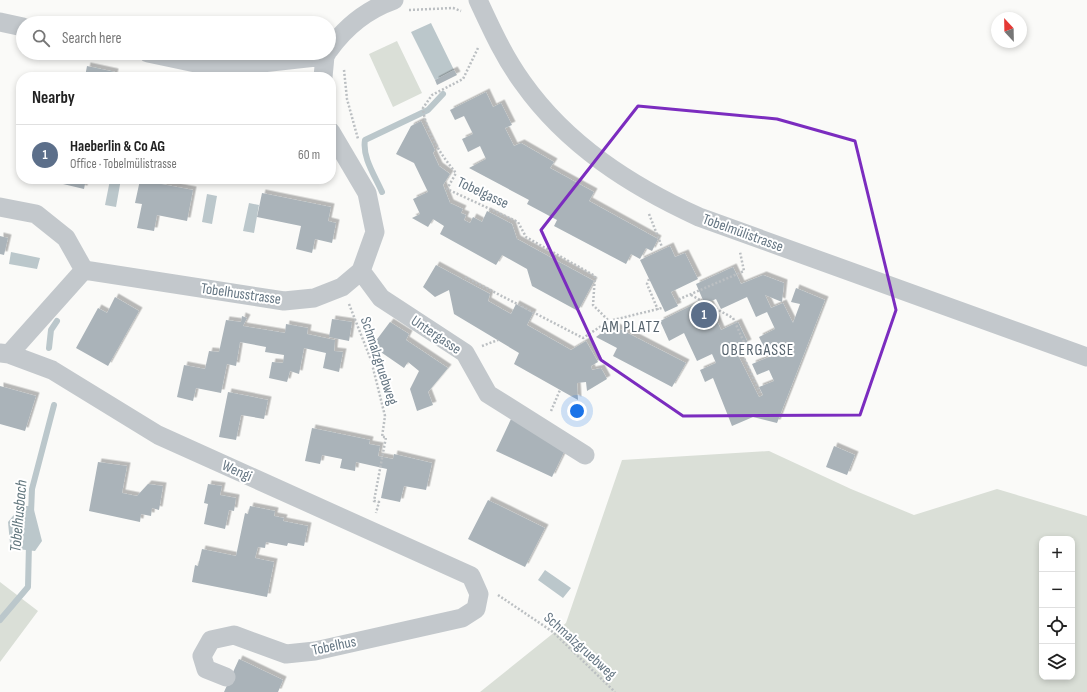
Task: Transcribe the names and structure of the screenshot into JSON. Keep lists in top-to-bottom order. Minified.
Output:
{"streets":{"street":["Tobelmülistrasse","Tobelhusstrasse","Untergasse","Wengi","Tobelhus"],"path":["Tobelgasse","Schmalzgruebweg"]},"crossings":[["Tobelhusstrasse","Untergasse"],["Tobelhusstrasse","Schmalzgruebweg"],["Schmalzgruebweg","Wengi"],["Wengi","Tobelhus"]],"districts":["AM PLATZ","OBERGASSE"],"water":["Tobelhusbach"],"north":"top","page":{"search":"Search here","heading":"Nearby","list":[{"mark":"1","name":"Haeberlin & Co AG","note":"Office · Tobelmülistrasse","value":"60 m"}],"pins":"1","map_buttons":["+","−"]}}
